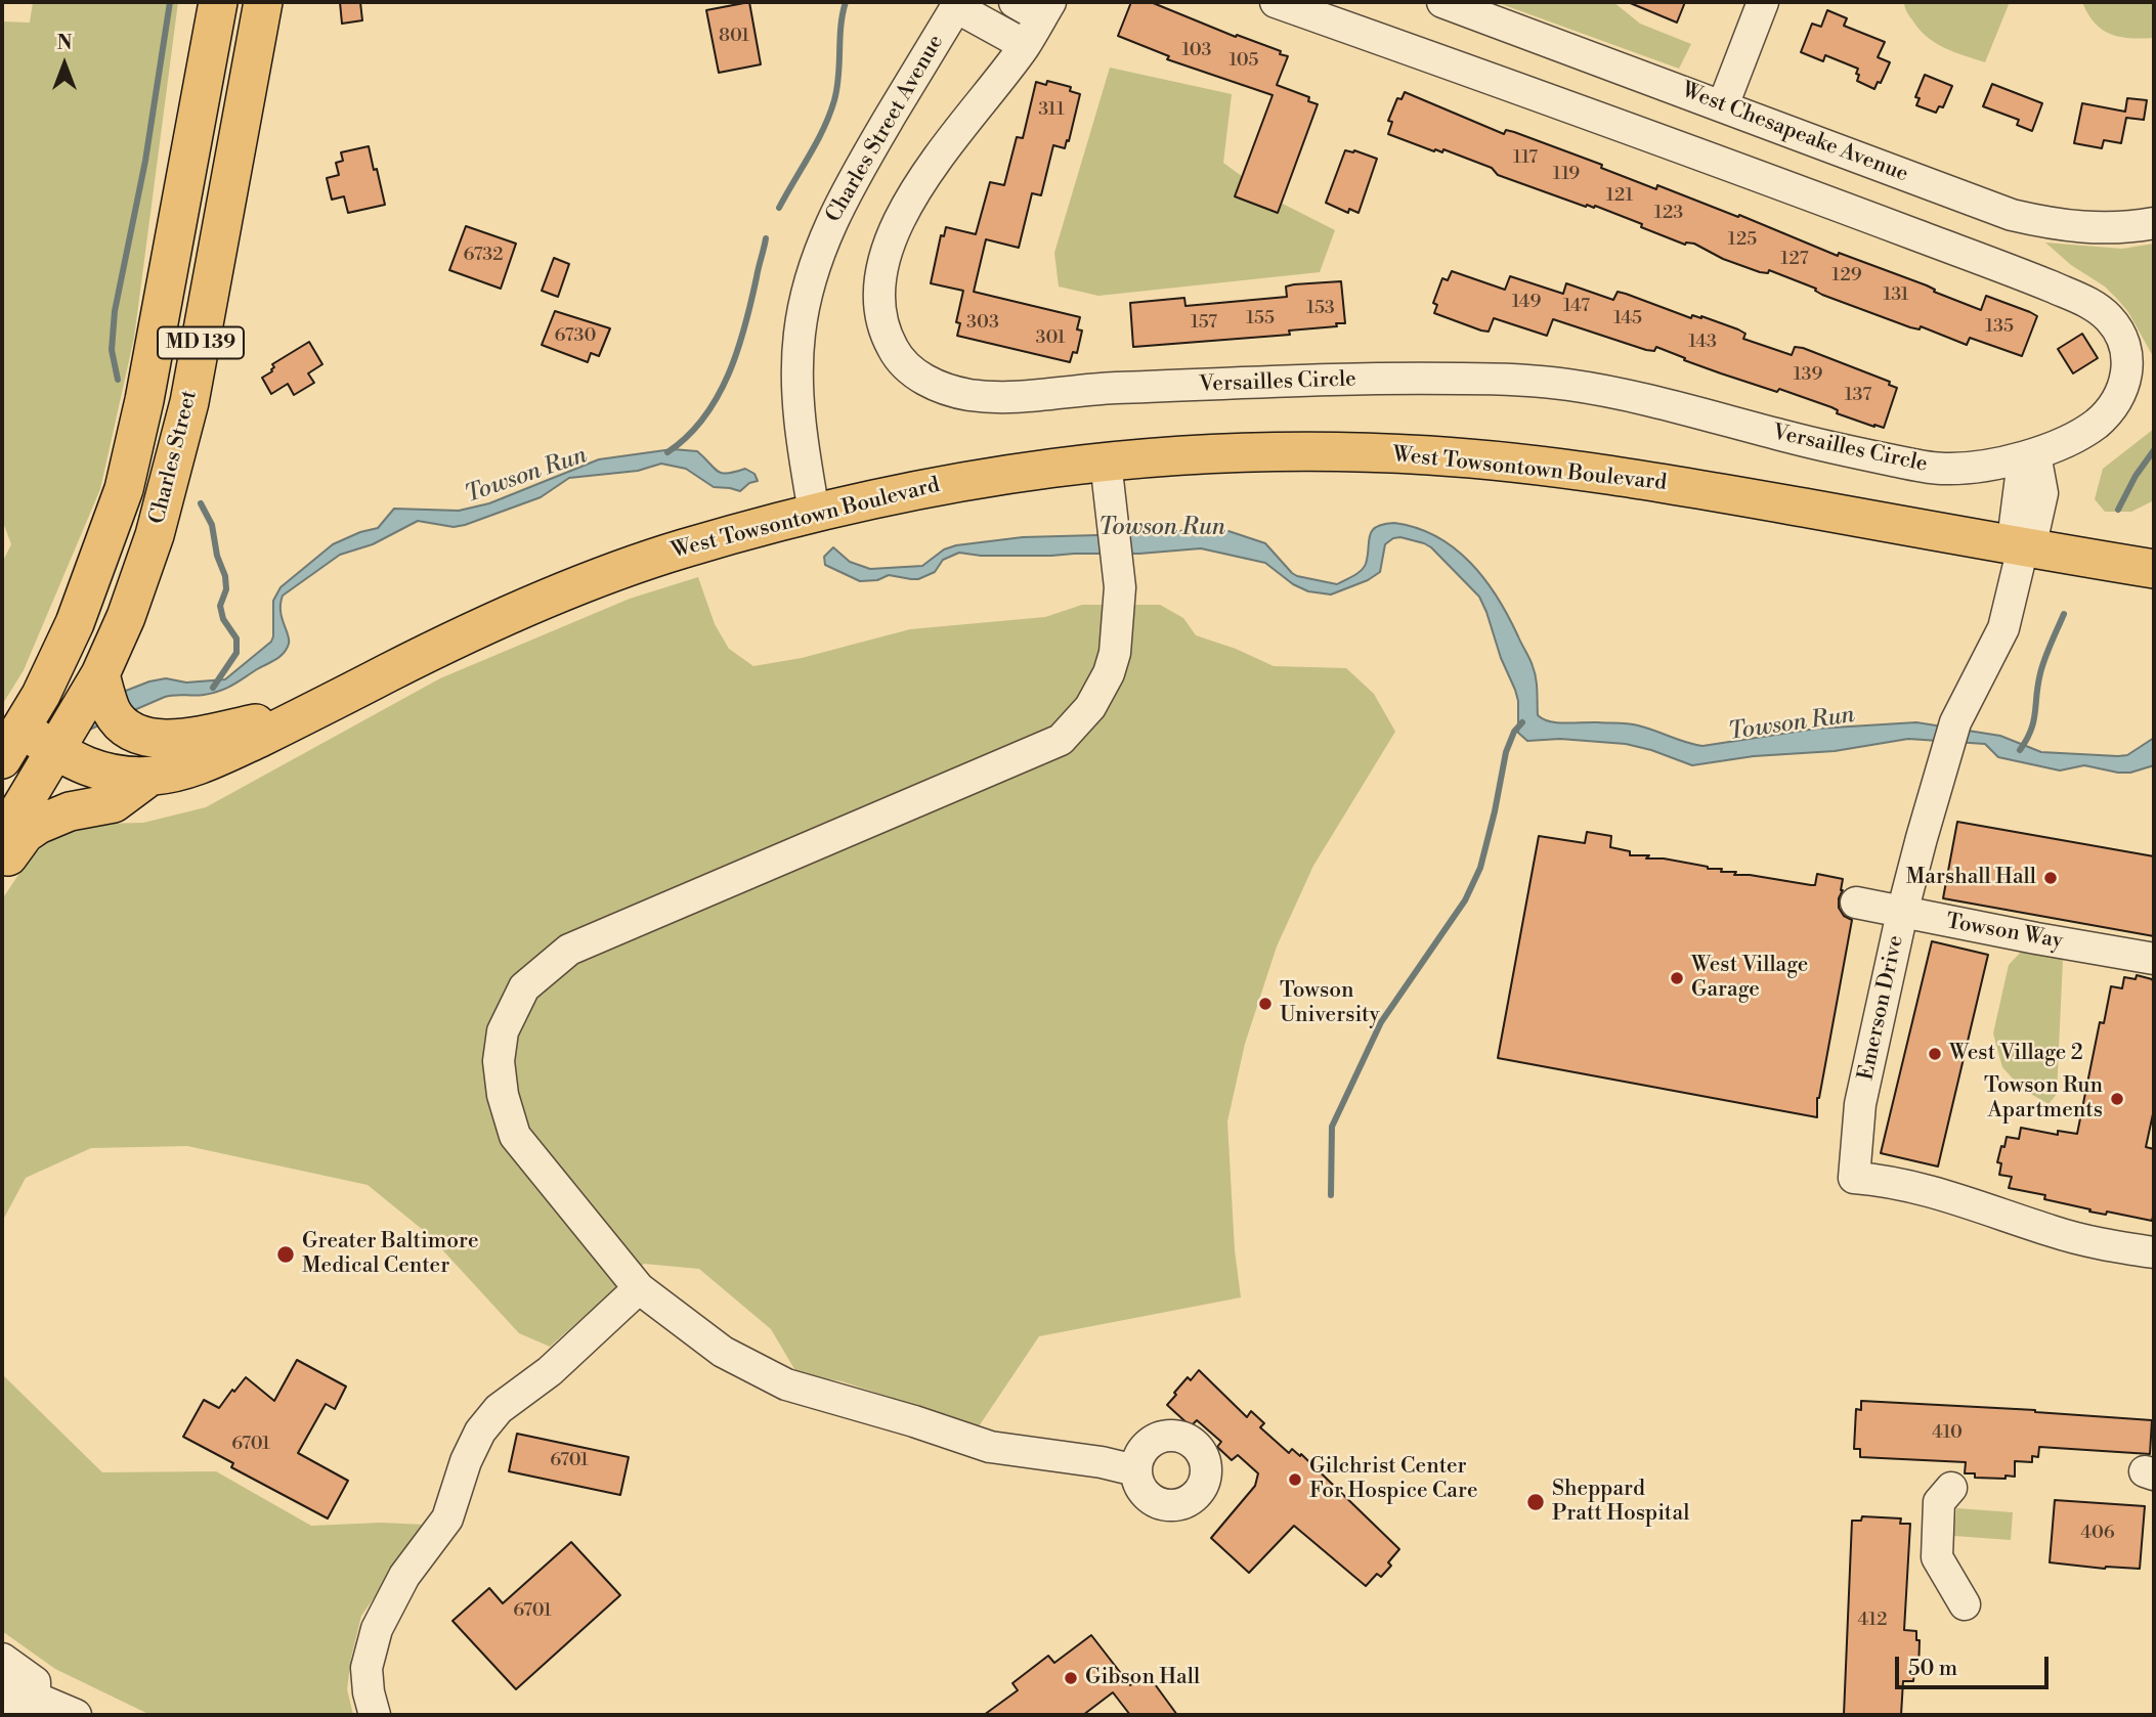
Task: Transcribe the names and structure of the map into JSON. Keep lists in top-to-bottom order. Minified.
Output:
{"streets":{"main road":["MD 139","Charles Street","West Towsontown Boulevard"],"street":["Charles Street Avenue","West Chesapeake Avenue","Versailles Circle","Towson Way","Emerson Drive"]},"crossings":[["Charles Street Avenue","West Towsontown Boulevard"],["Charles Street","West Towsontown Boulevard"],["West Towsontown Boulevard","Emerson Drive"],["Towson Way","Emerson Drive"]],"water":["Towson Run"],"places":["Marshall Hall","West Village Garage","Towson University","West Village 2","Towson Run Apartments","Greater Baltimore Medical Center","Gilchrist Center For Hospice Care","Sheppard Pratt Hospital","Gibson Hall"],"house_numbers":["801","103","105","311","117","119","121","123","125","6732","127","129","131","149","147","153","155","145","303","157","135","6730","301","143","139","137","410","6701","6701","406","6701","412"],"scale_bar":"50 m","north":"top"}
